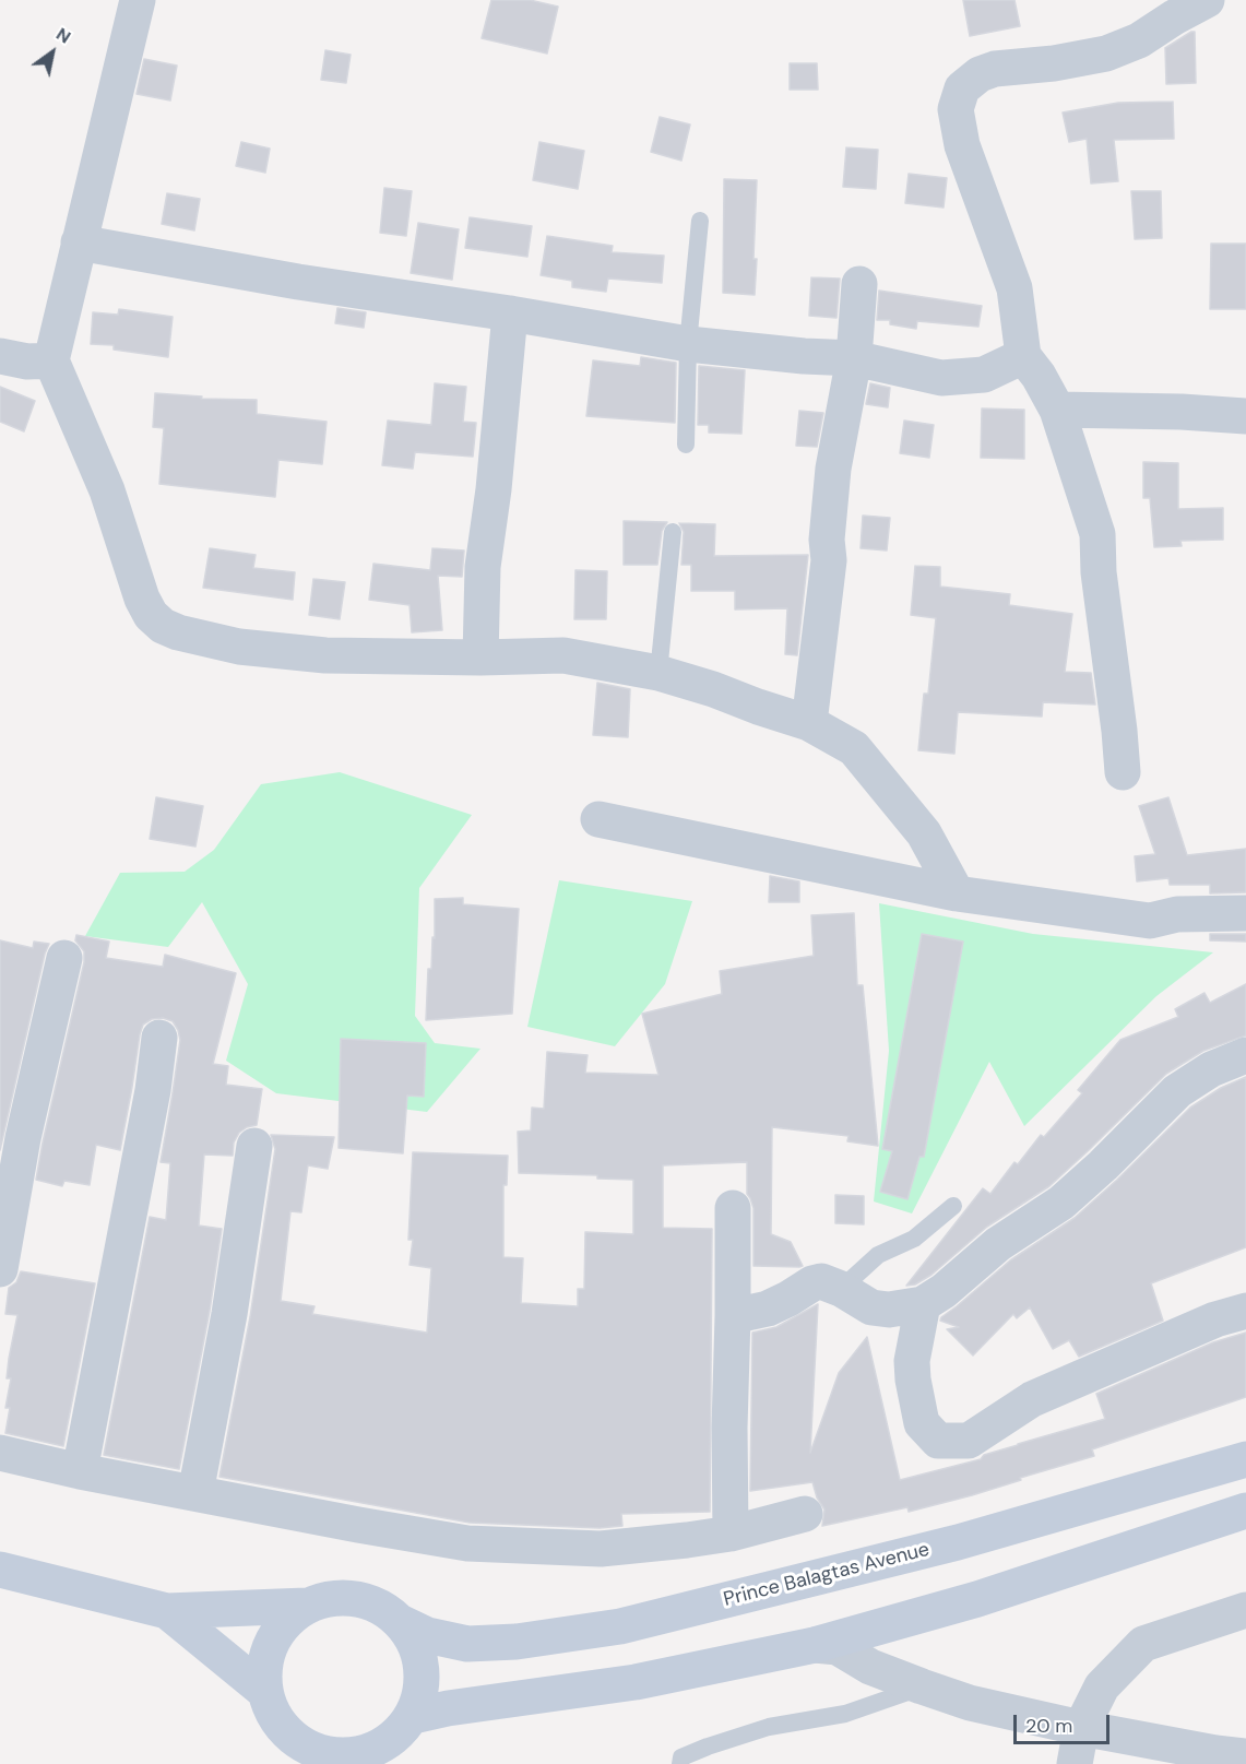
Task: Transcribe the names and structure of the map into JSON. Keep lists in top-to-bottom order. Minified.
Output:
{"streets":{"main road":["Prince Balagtas Avenue"]},"scale_bar":"20 m","north":"top right"}
